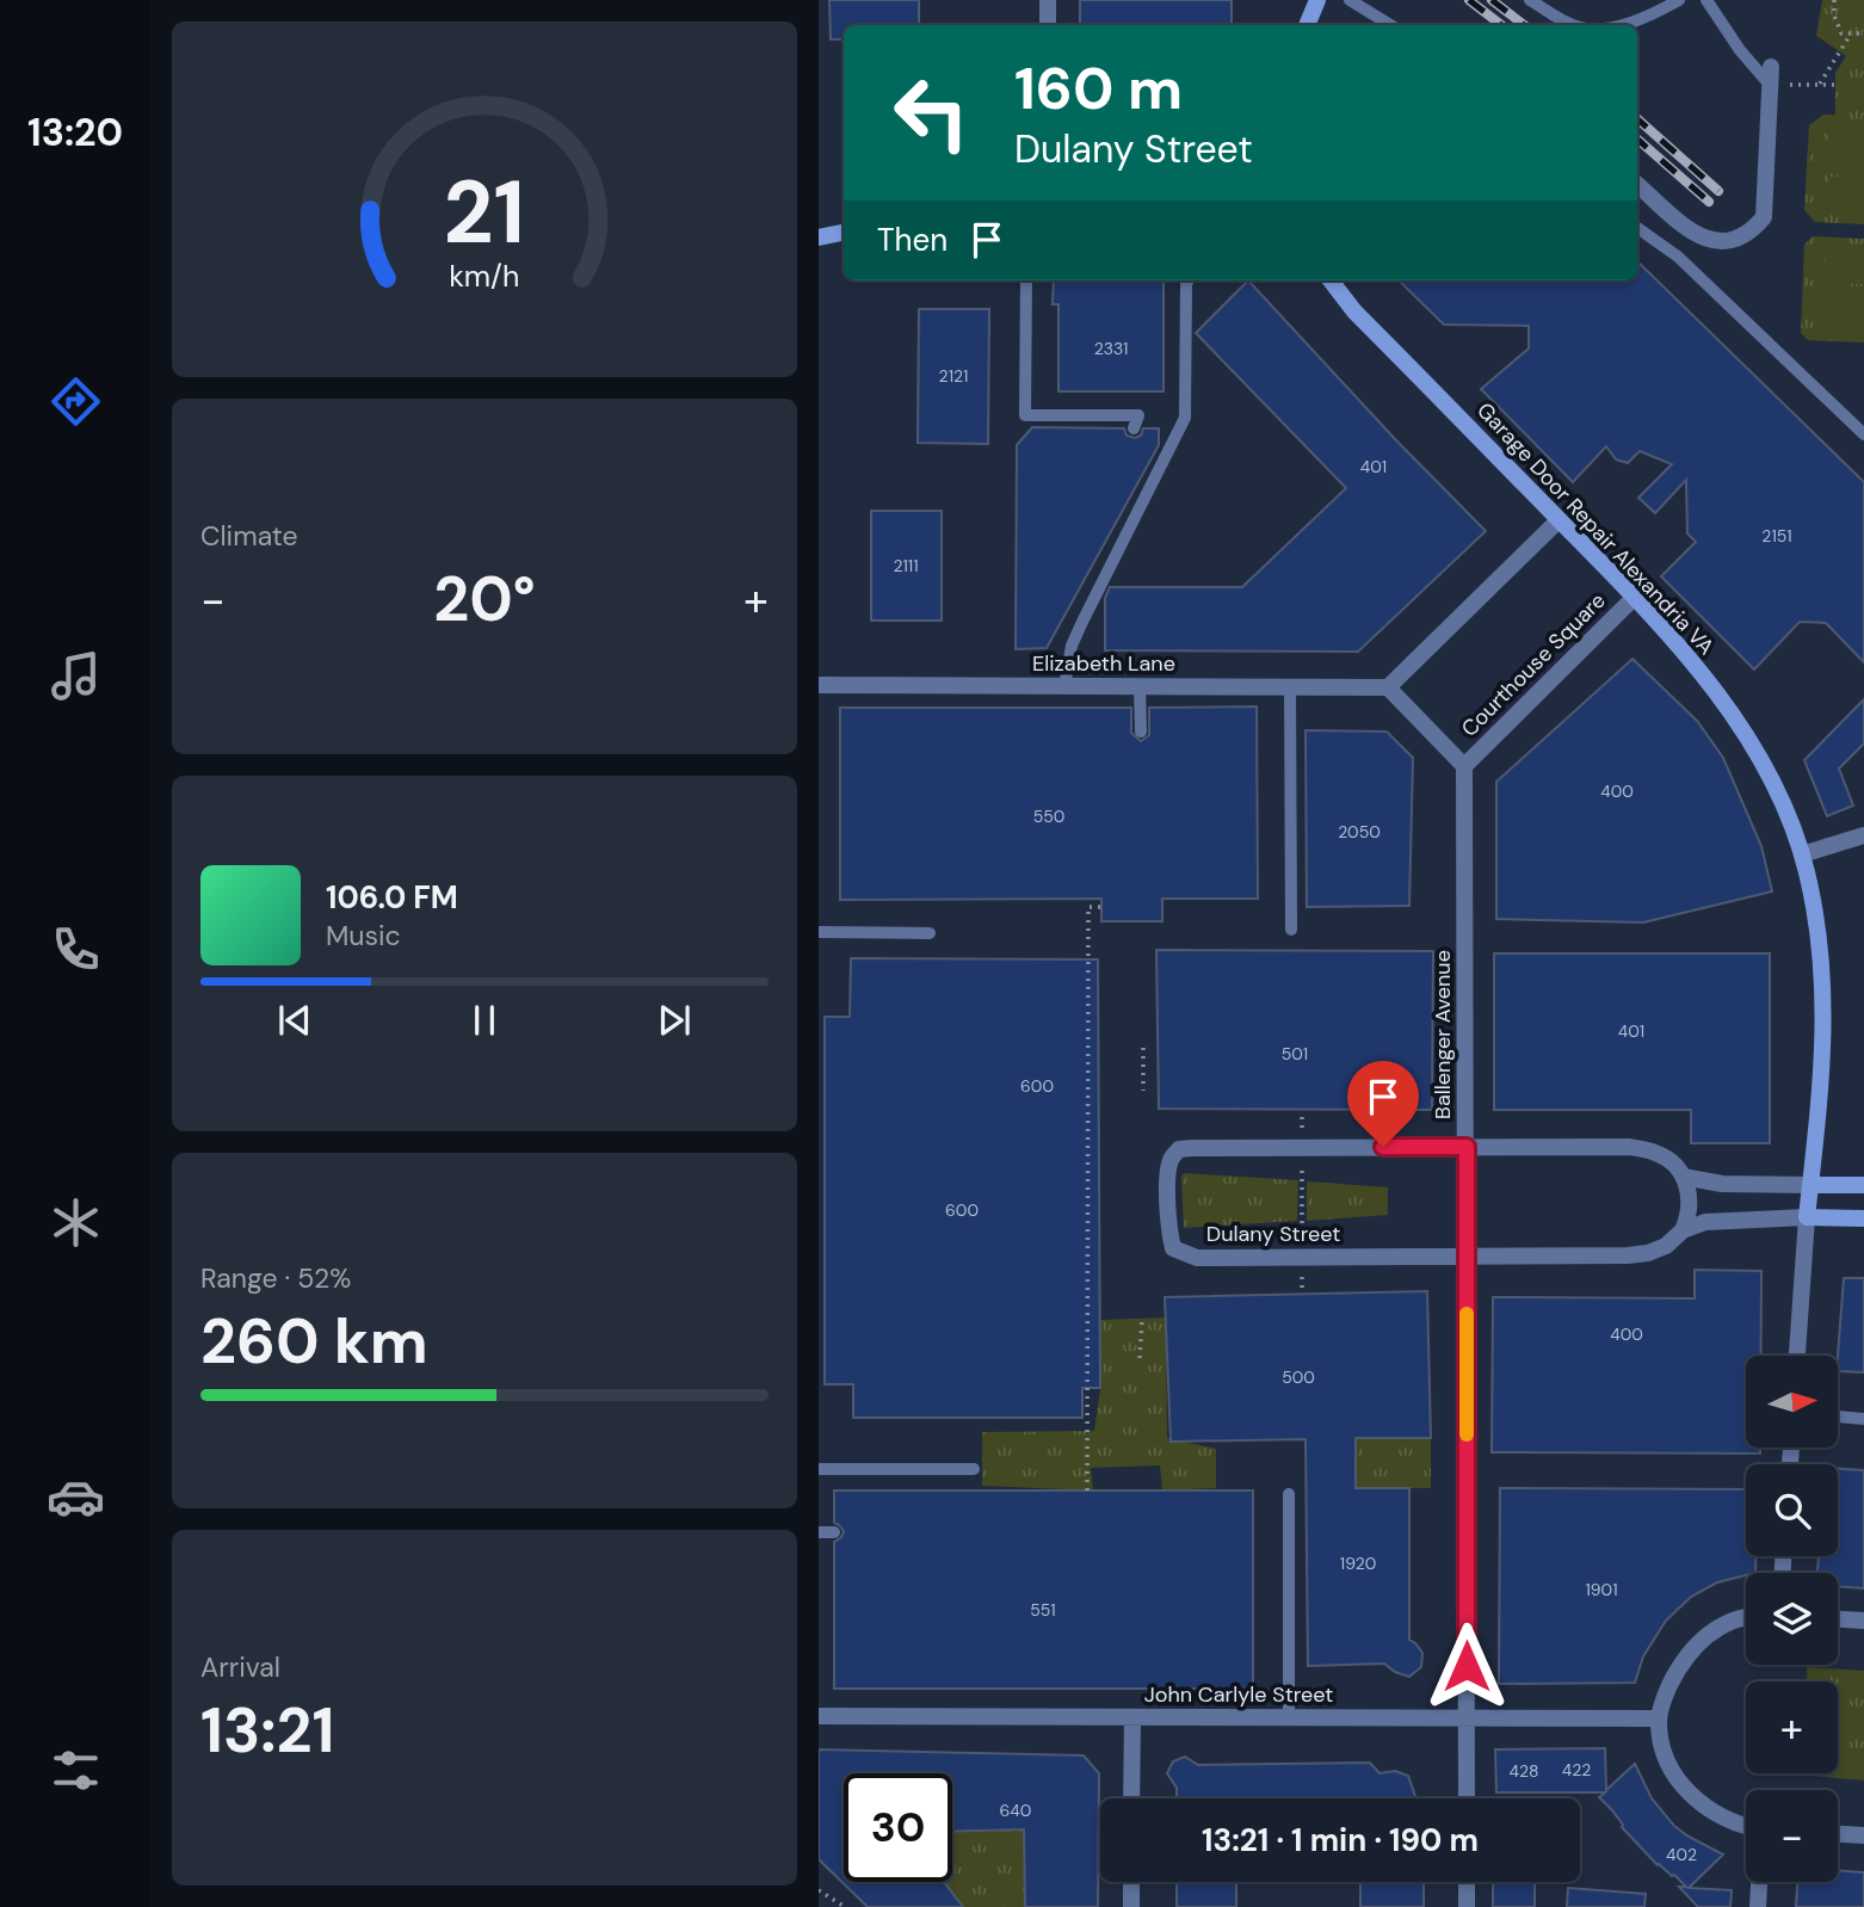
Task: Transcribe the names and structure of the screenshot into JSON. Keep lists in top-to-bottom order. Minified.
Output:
{"streets":{"street":["Garage Door Repair Alexandria VA","Elizabeth Lane","Courthouse Square","Ballenger Avenue","Dulany Street","John Carlyle Street"]},"crossings":[["Garage Door Repair Alexandria VA","Courthouse Square"],["Garage Door Repair Alexandria VA","Dulany Street"],["Courthouse Square","Ballenger Avenue"],["Ballenger Avenue","Dulany Street"],["Ballenger Avenue","John Carlyle Street"]],"house_numbers":["2331","2121","401","2151","2111","400","550","2050","401","501","600","600","400","500","1920","1901","551","422","428","640","402"],"north":"right","page":{"tabs":"13:20","turn":["160 m","Dulany Street"],"then":"Then","tile":["Climate",["Range · 52%","260 km"],["Arrival","13:21"]],"heat":["−","20°","+"],"song":["106.0 FM","Music"],"map_buttons":["+","−"],"limit":"30","trip":"13:21 · 1 min · 190 m","gauge":["21","km/h"]}}
